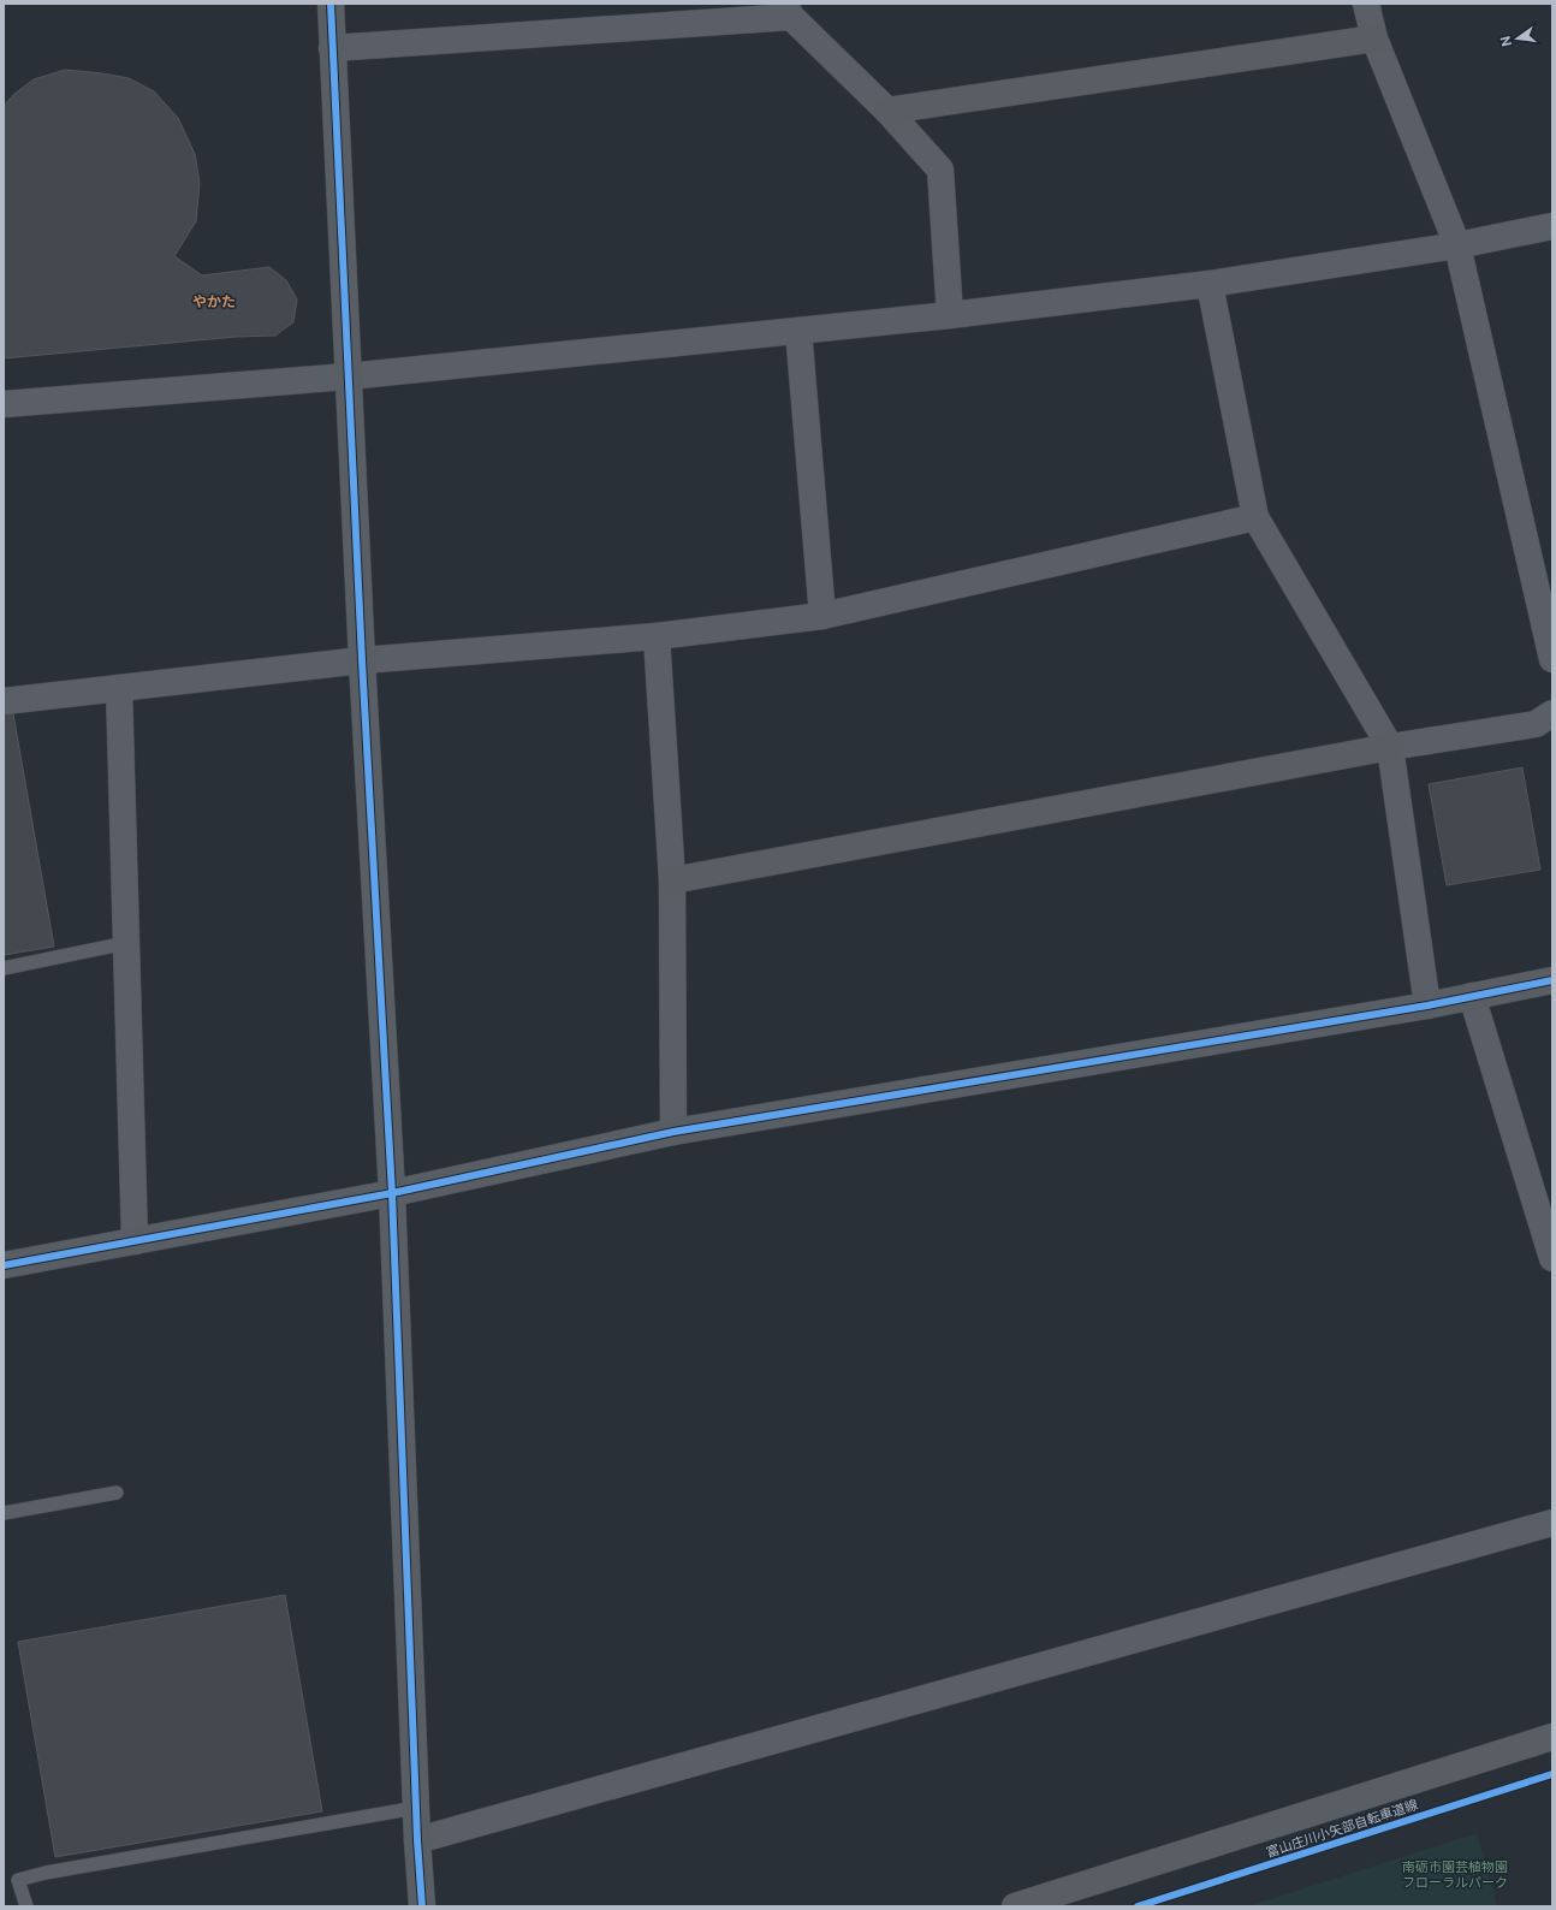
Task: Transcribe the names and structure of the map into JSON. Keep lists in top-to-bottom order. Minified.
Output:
{"streets":{"cycle path":["富山庄川小矢部自転車道線"]},"districts":["やかた"],"parks":["南砺市園芸植物園 フローラルパーク"],"north":"left"}
